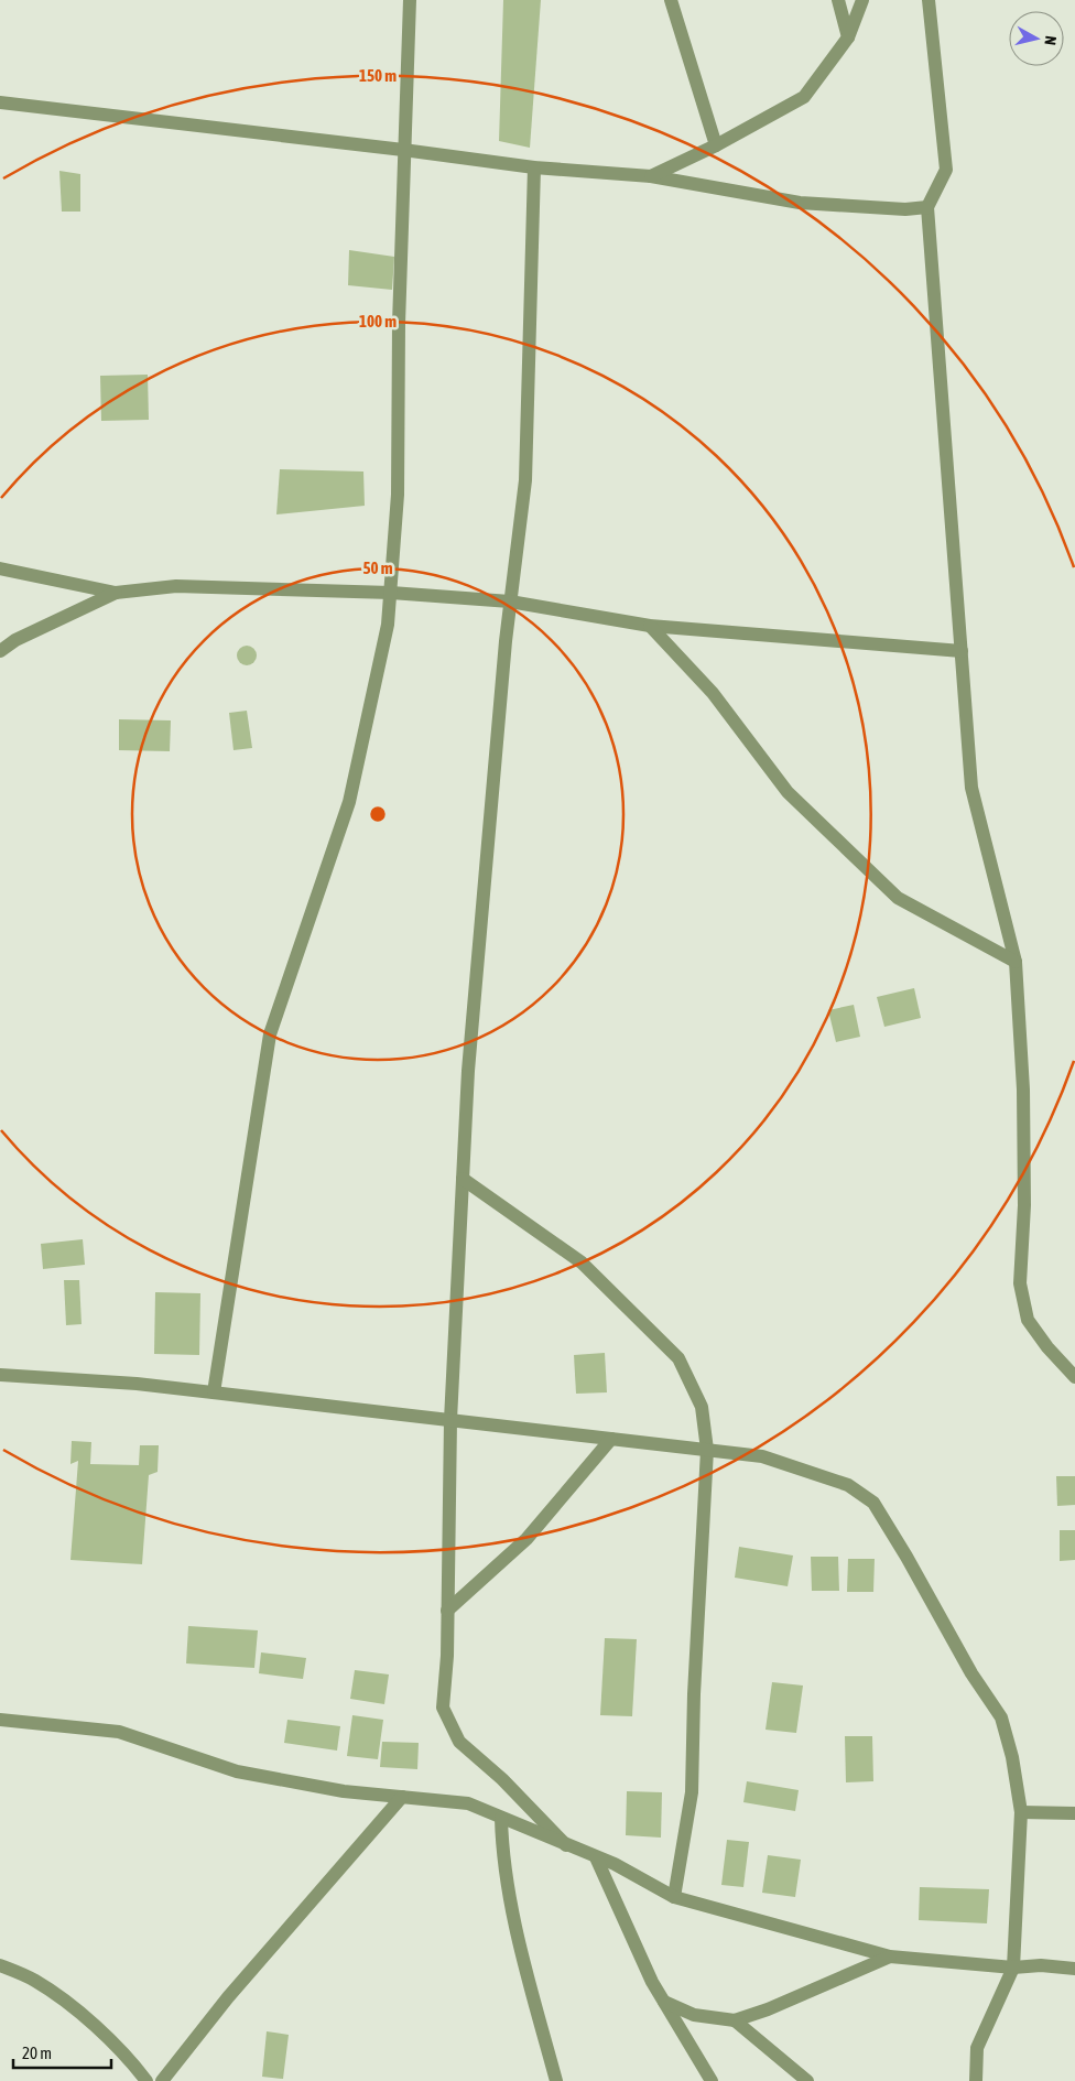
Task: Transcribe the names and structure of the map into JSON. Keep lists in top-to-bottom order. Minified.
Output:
{"scale_bar":"20 m","north":"right","rings":["150 m","100 m","50 m"]}
